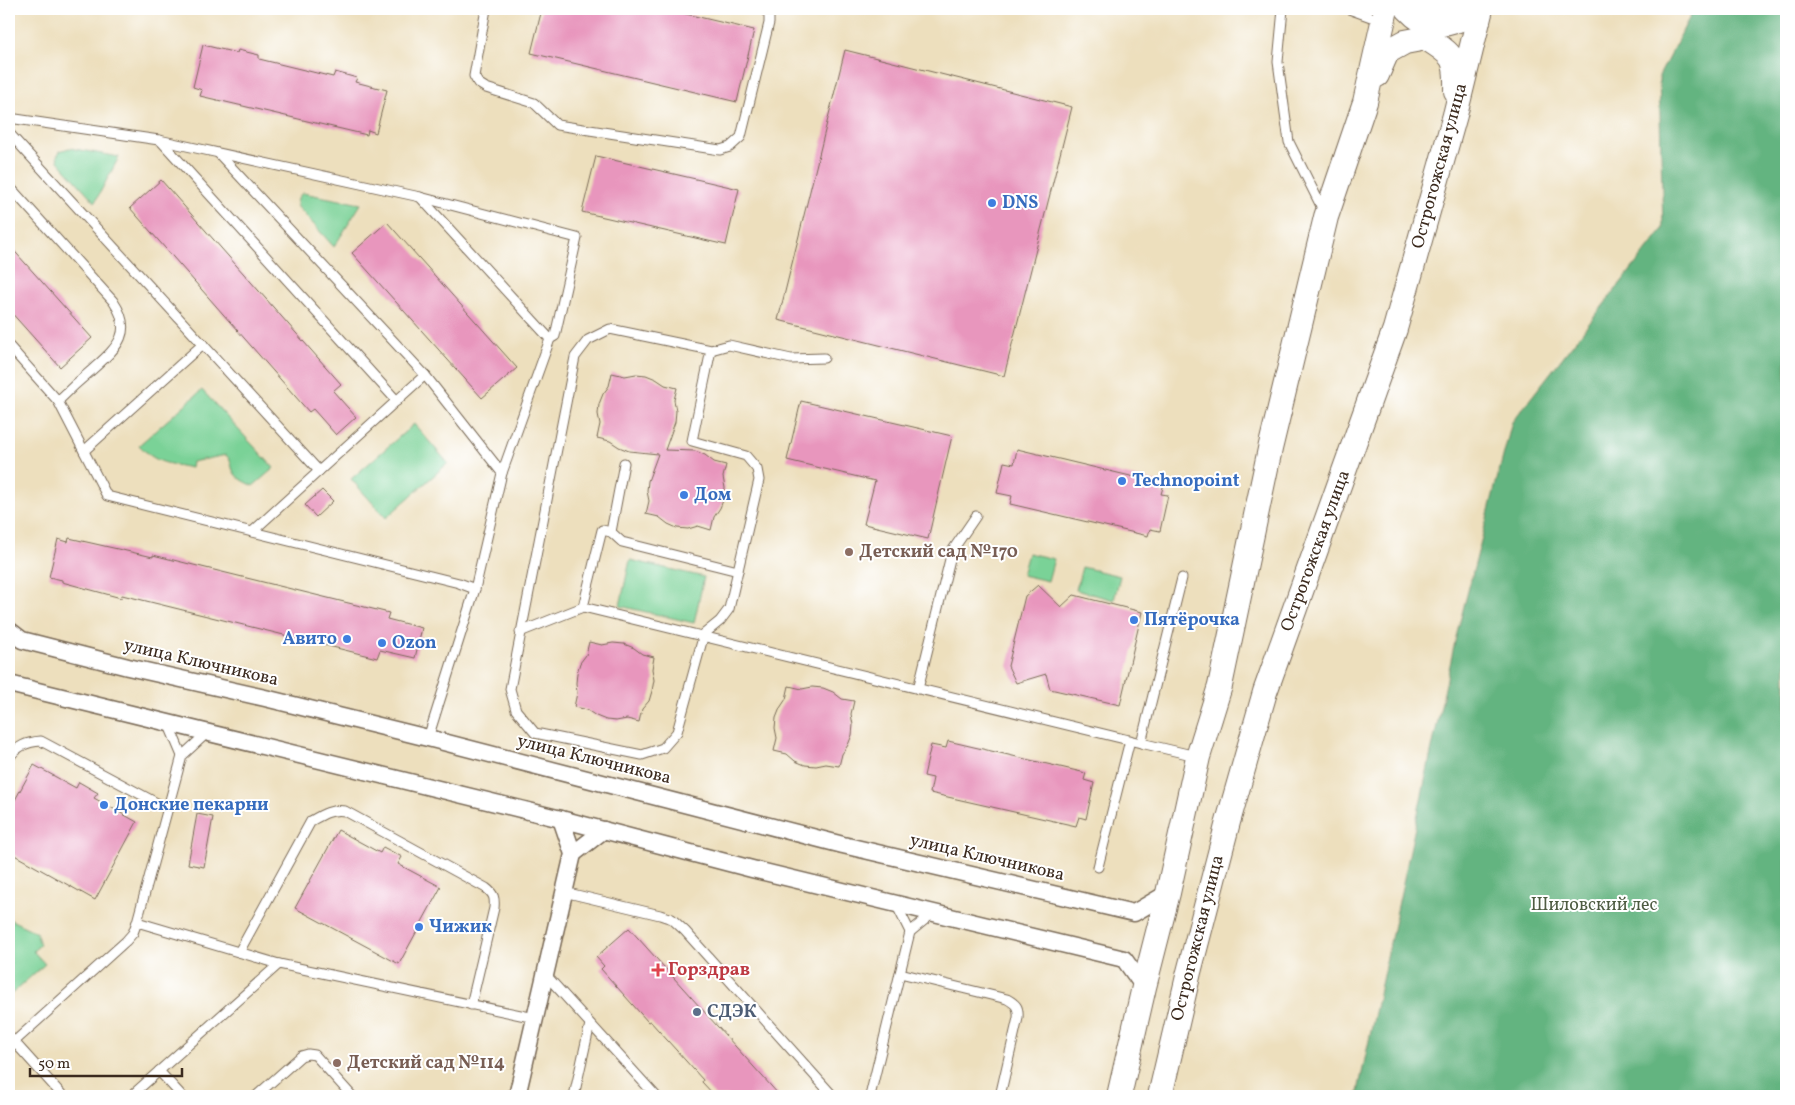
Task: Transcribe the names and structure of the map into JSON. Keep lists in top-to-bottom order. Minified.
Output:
{"streets":{"street":["Острогожская улица","улица Ключникова"]},"parks":["Шиловский лес"],"places":{"other":["DNS","Technopoint","Дом","Детский сад №170","Пятёрочка","Авито","Ozon","Донские пекарни","Чижик","СДЭК","Детский сад №114"],"health":["Горздрав"]},"scale_bar":"50 m"}
